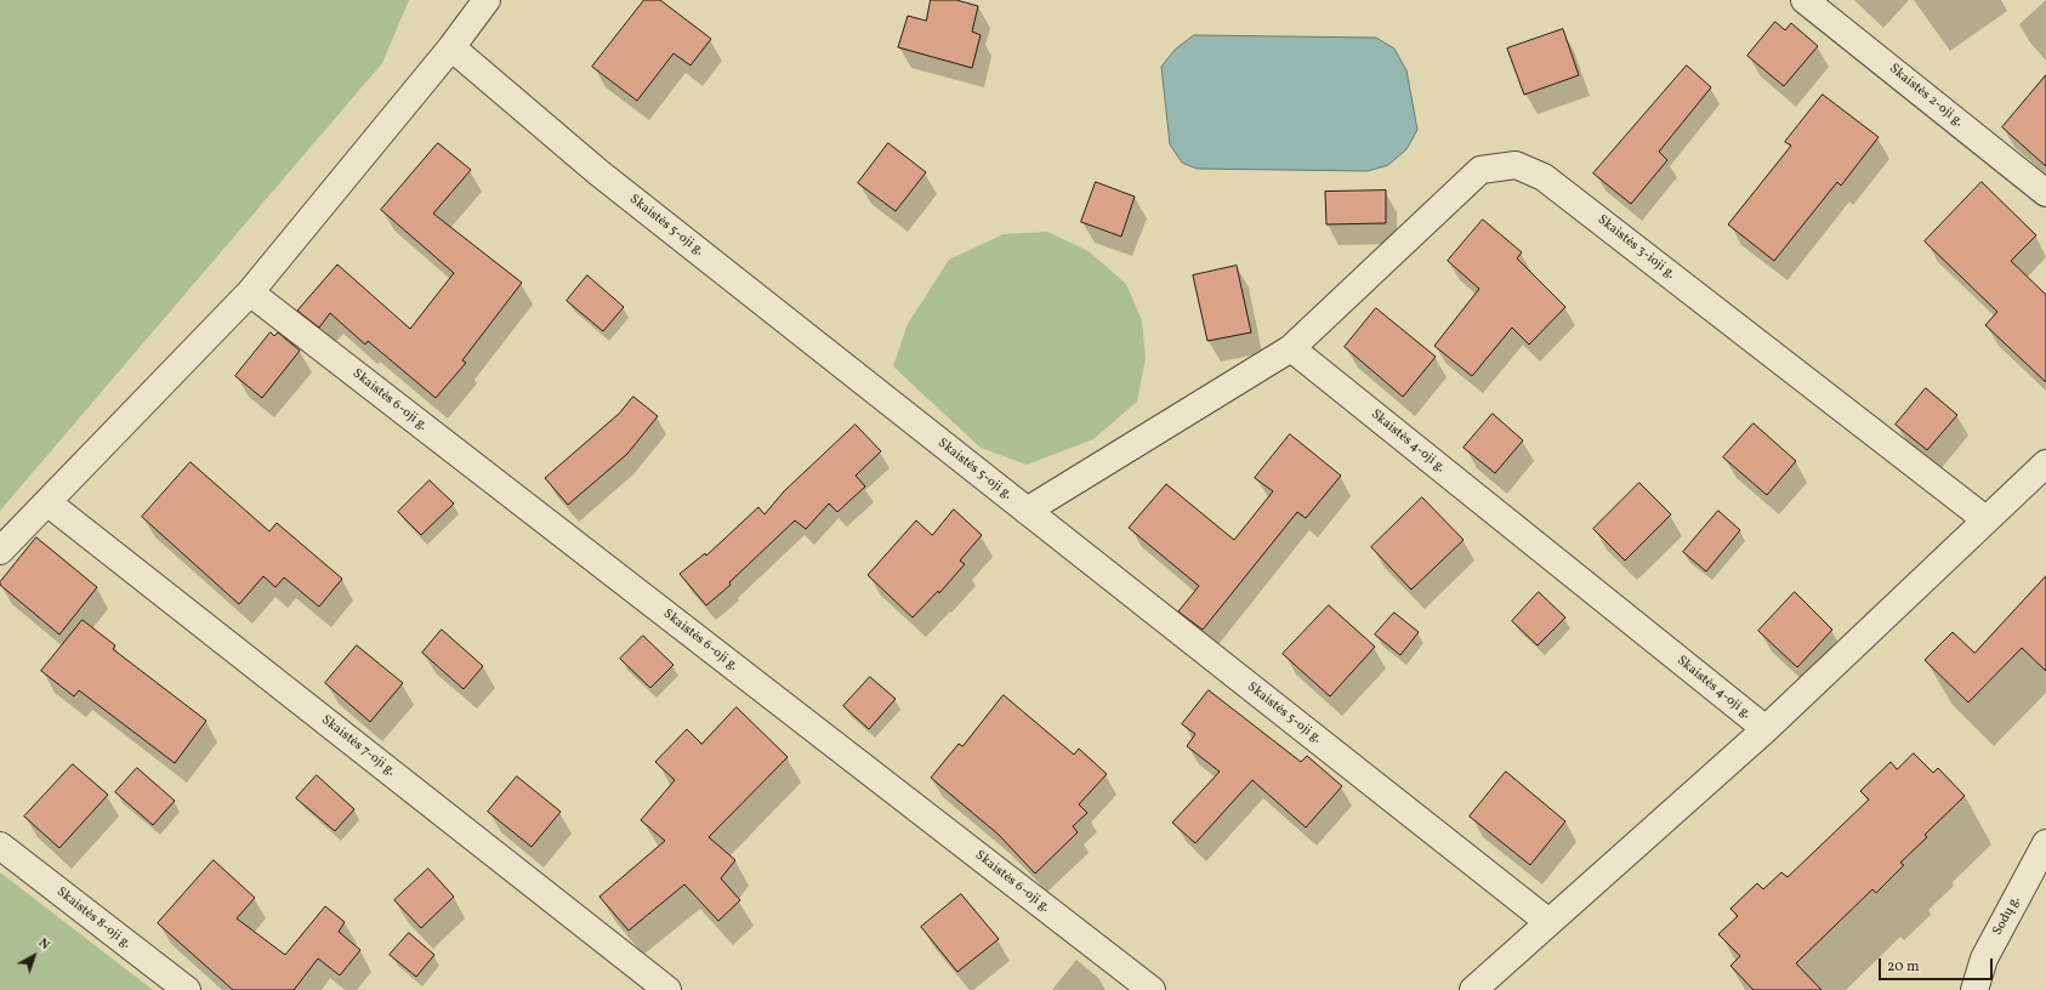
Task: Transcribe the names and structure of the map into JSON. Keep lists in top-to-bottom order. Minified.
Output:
{"streets":{"street":["Skaistės 2-oji g.","Skaistės 5-oji g.","Skaistės 3-ioji g.","Skaistės 6-oji g.","Skaistės 4-oji g.","Skaistės 7-oji g.","Sodų g.","Skaistės 8-oji g."]},"crossings":[["Skaistės 3-ioji g.","Skaistės 4-oji g."]],"scale_bar":"20 m","north":"top right"}
